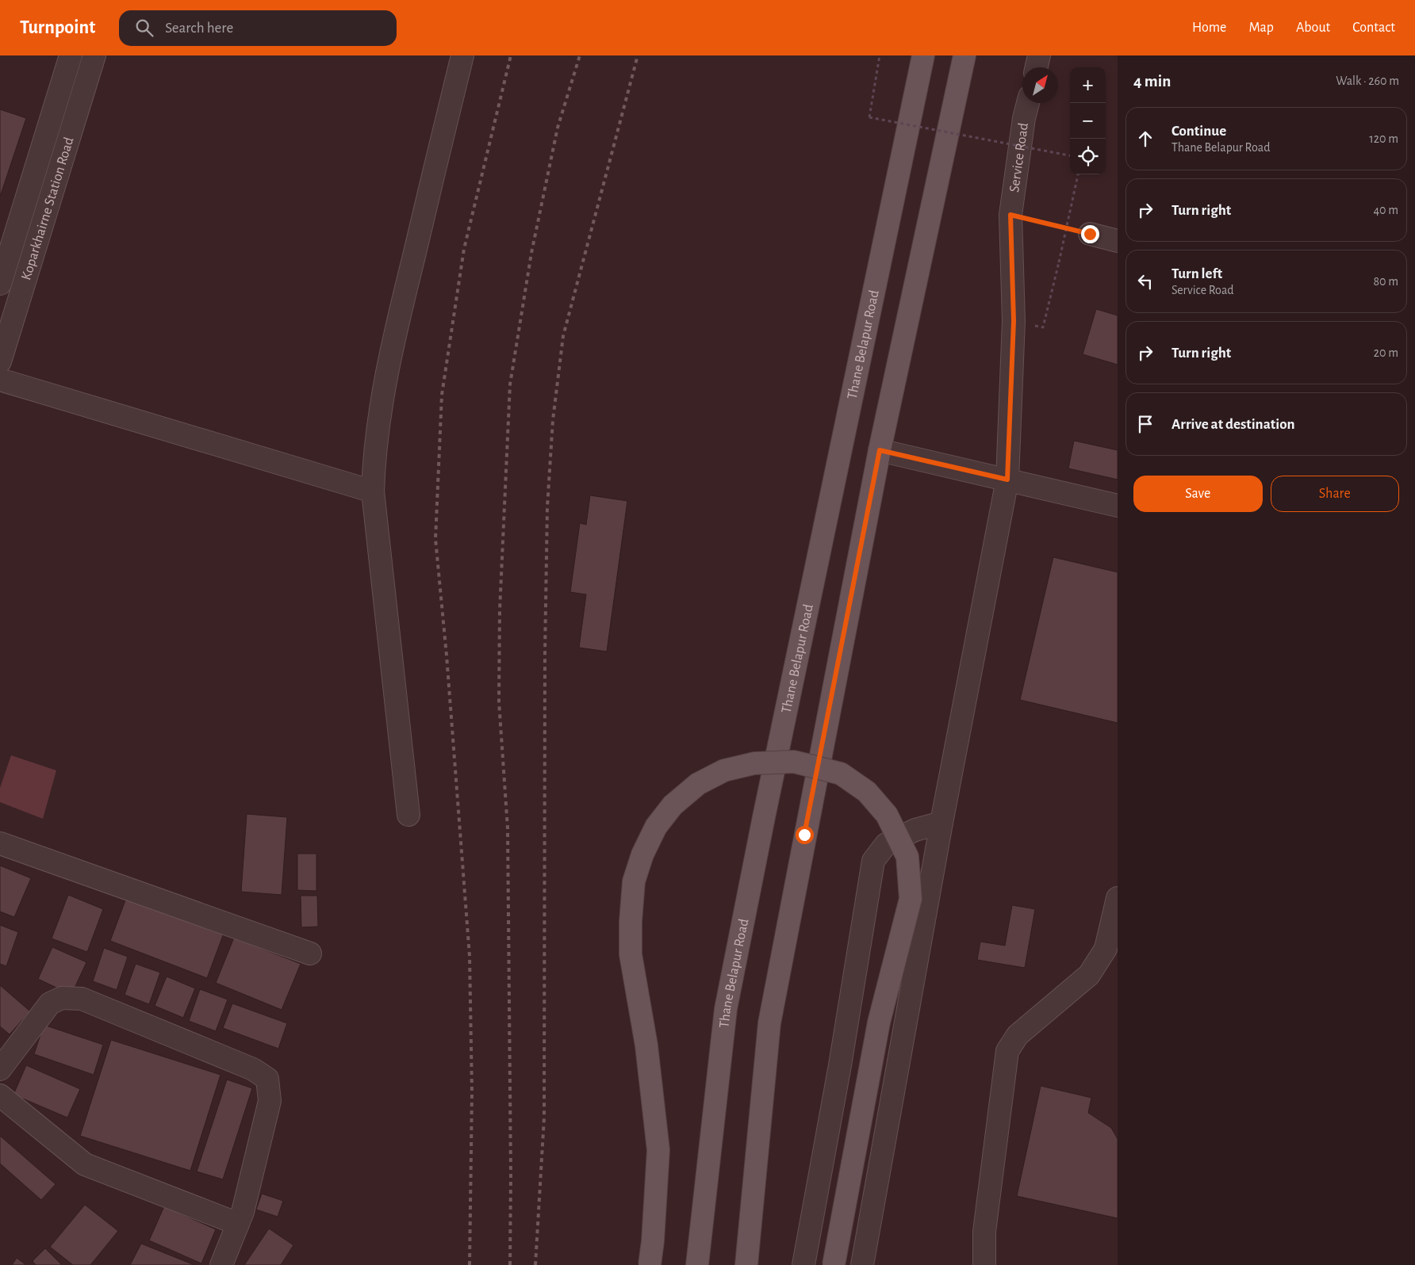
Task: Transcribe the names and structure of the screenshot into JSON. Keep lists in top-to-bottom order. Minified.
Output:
{"streets":{"main road":["Thane Belapur Road"],"street":["Service Road","Koparkhairne Station Road"]},"north":"top right","page":{"header":"Turnpoint","search":"Search here","nav":["Home","Map","About","Contact"],"heading":["4 min","Walk · 260 m"],"map_buttons":["+","−"],"list":[["Continue","Thane Belapur Road","120 m"],["Turn right","40 m"],["Turn left","Service Road","80 m"],["Turn right","20 m"],"Arrive at destination"],"buttons":["Save","Share"]}}
